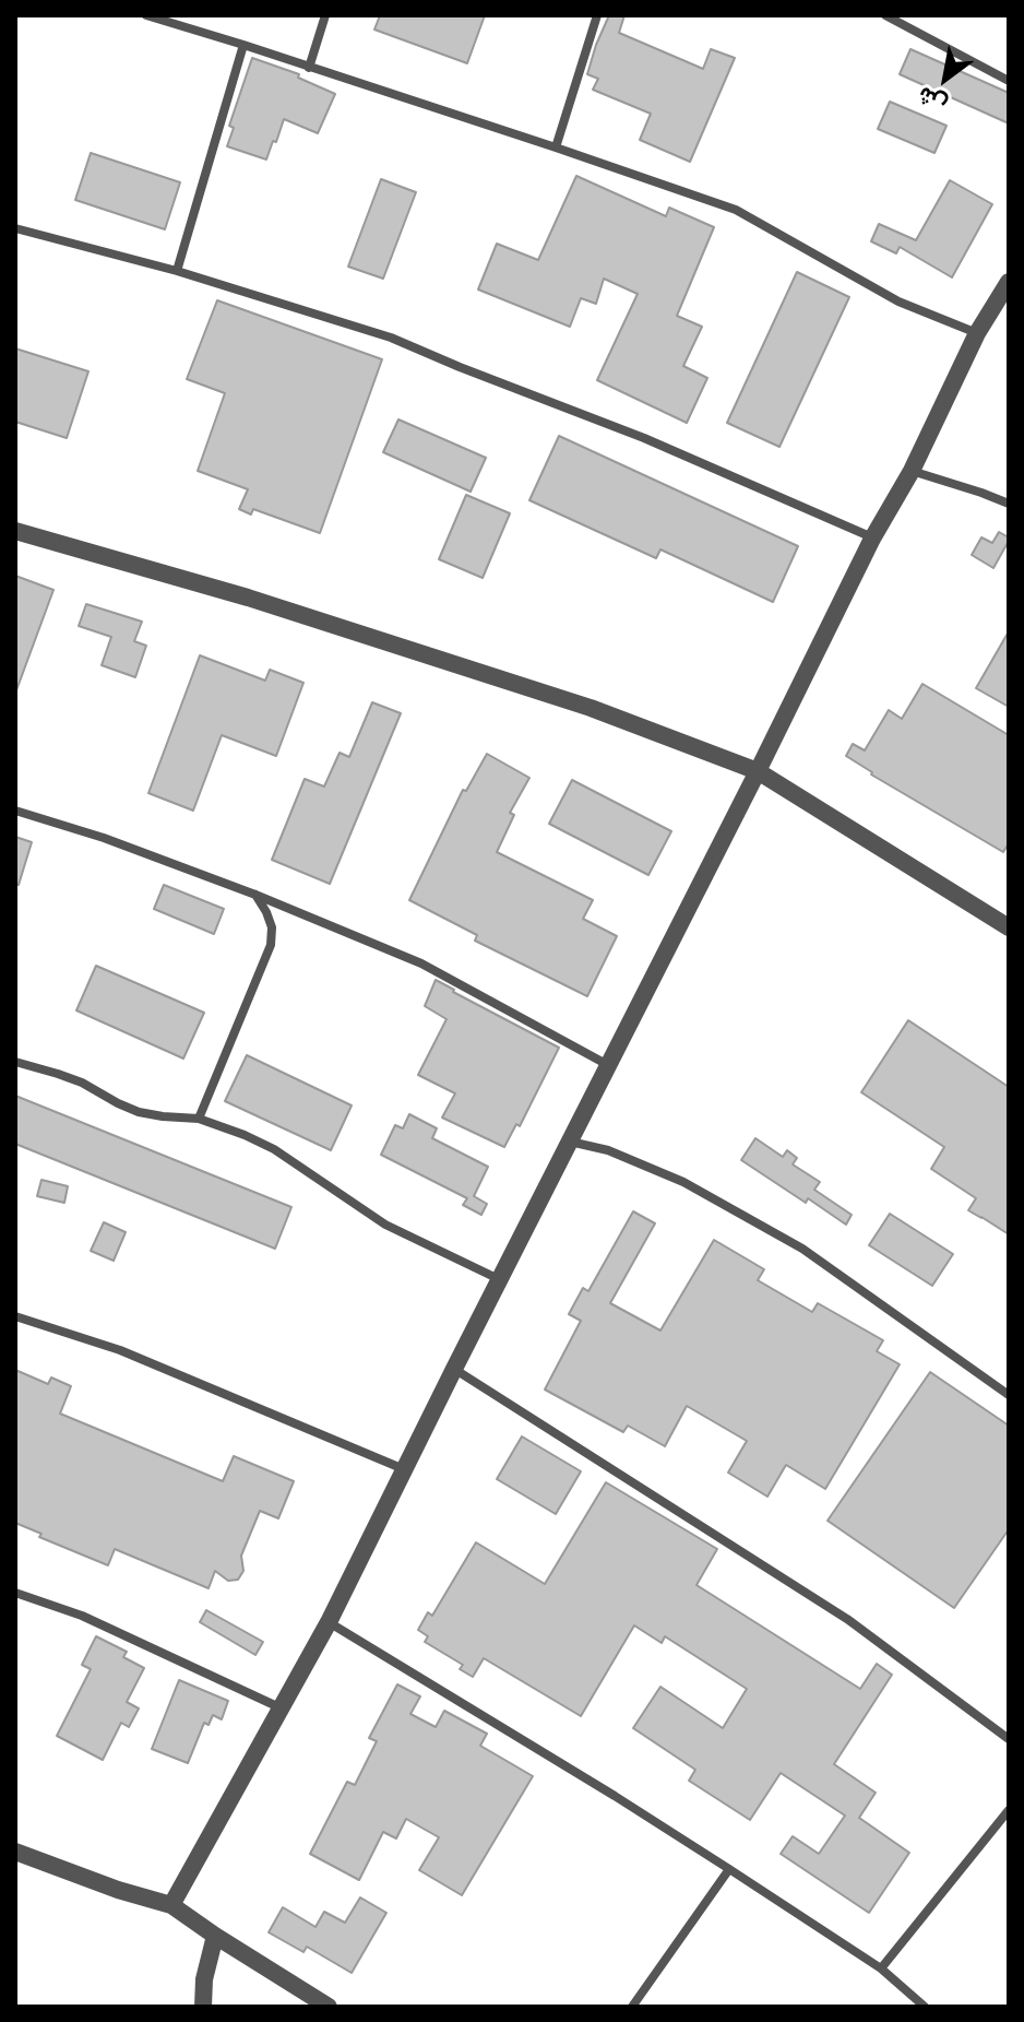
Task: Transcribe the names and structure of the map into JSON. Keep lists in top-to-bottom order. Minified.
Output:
{"north":"bottom left"}
